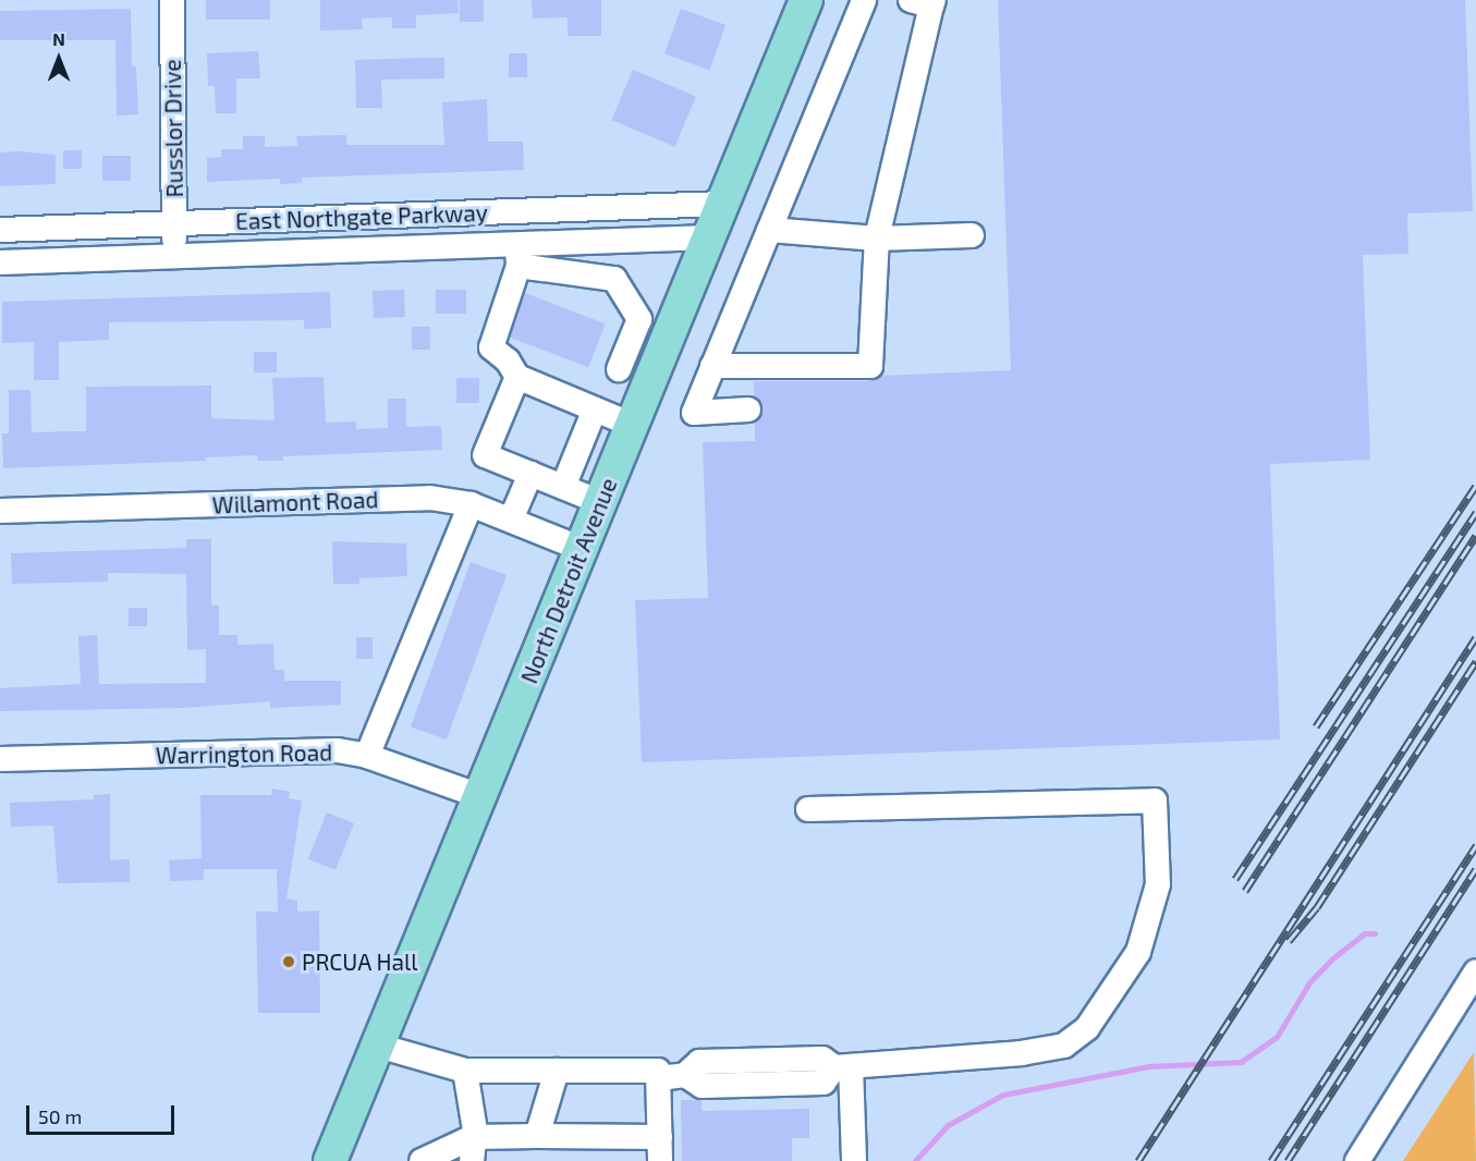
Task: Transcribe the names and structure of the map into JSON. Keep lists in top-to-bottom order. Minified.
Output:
{"streets":{"main road":["North Detroit Avenue"],"street":["Russlor Drive","East Northgate Parkway","Willamont Road","Warrington Road"]},"crossings":[["Russlor Drive","East Northgate Parkway"],["East Northgate Parkway","North Detroit Avenue"],["Willamont Road","North Detroit Avenue"],["North Detroit Avenue","Warrington Road"]],"places":["PRCUA Hall"],"scale_bar":"50 m","north":"top"}
